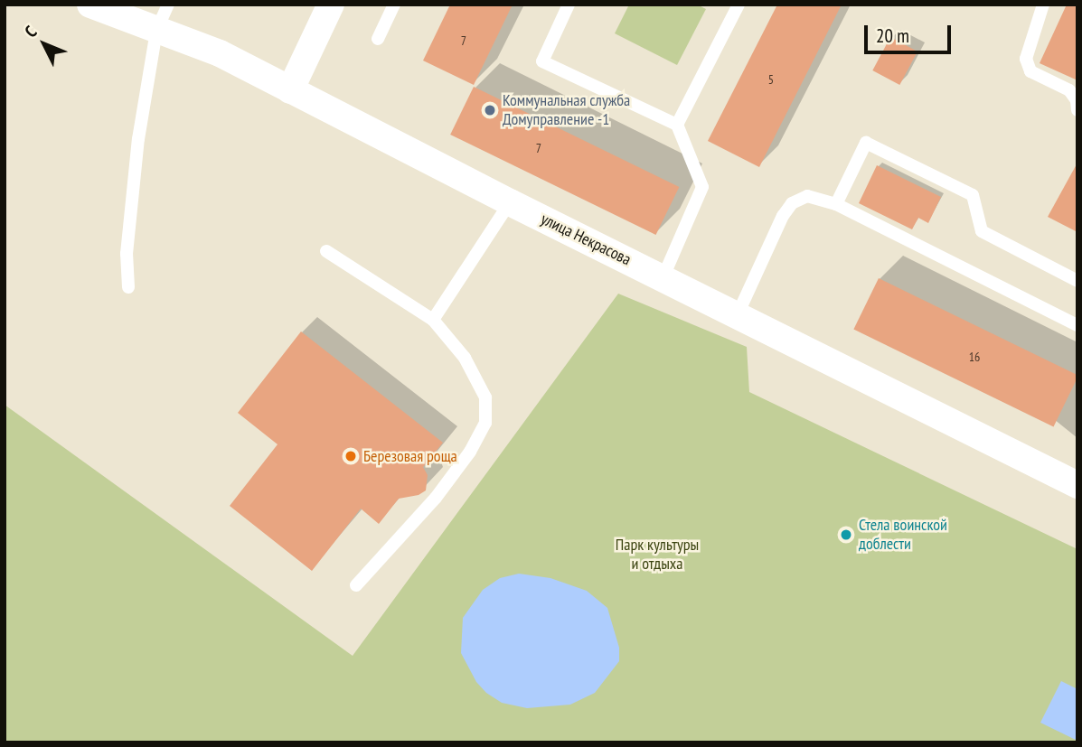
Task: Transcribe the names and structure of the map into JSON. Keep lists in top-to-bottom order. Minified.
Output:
{"streets":{"street":["улица Некрасова"]},"parks":["Парк культуры и отдыха"],"places":["Коммунальная служба Домуправление -1","Березовая роща","Стела воинской доблести"],"house_numbers":["7","5","7","16"],"scale_bar":"20 m","north":"top left"}
